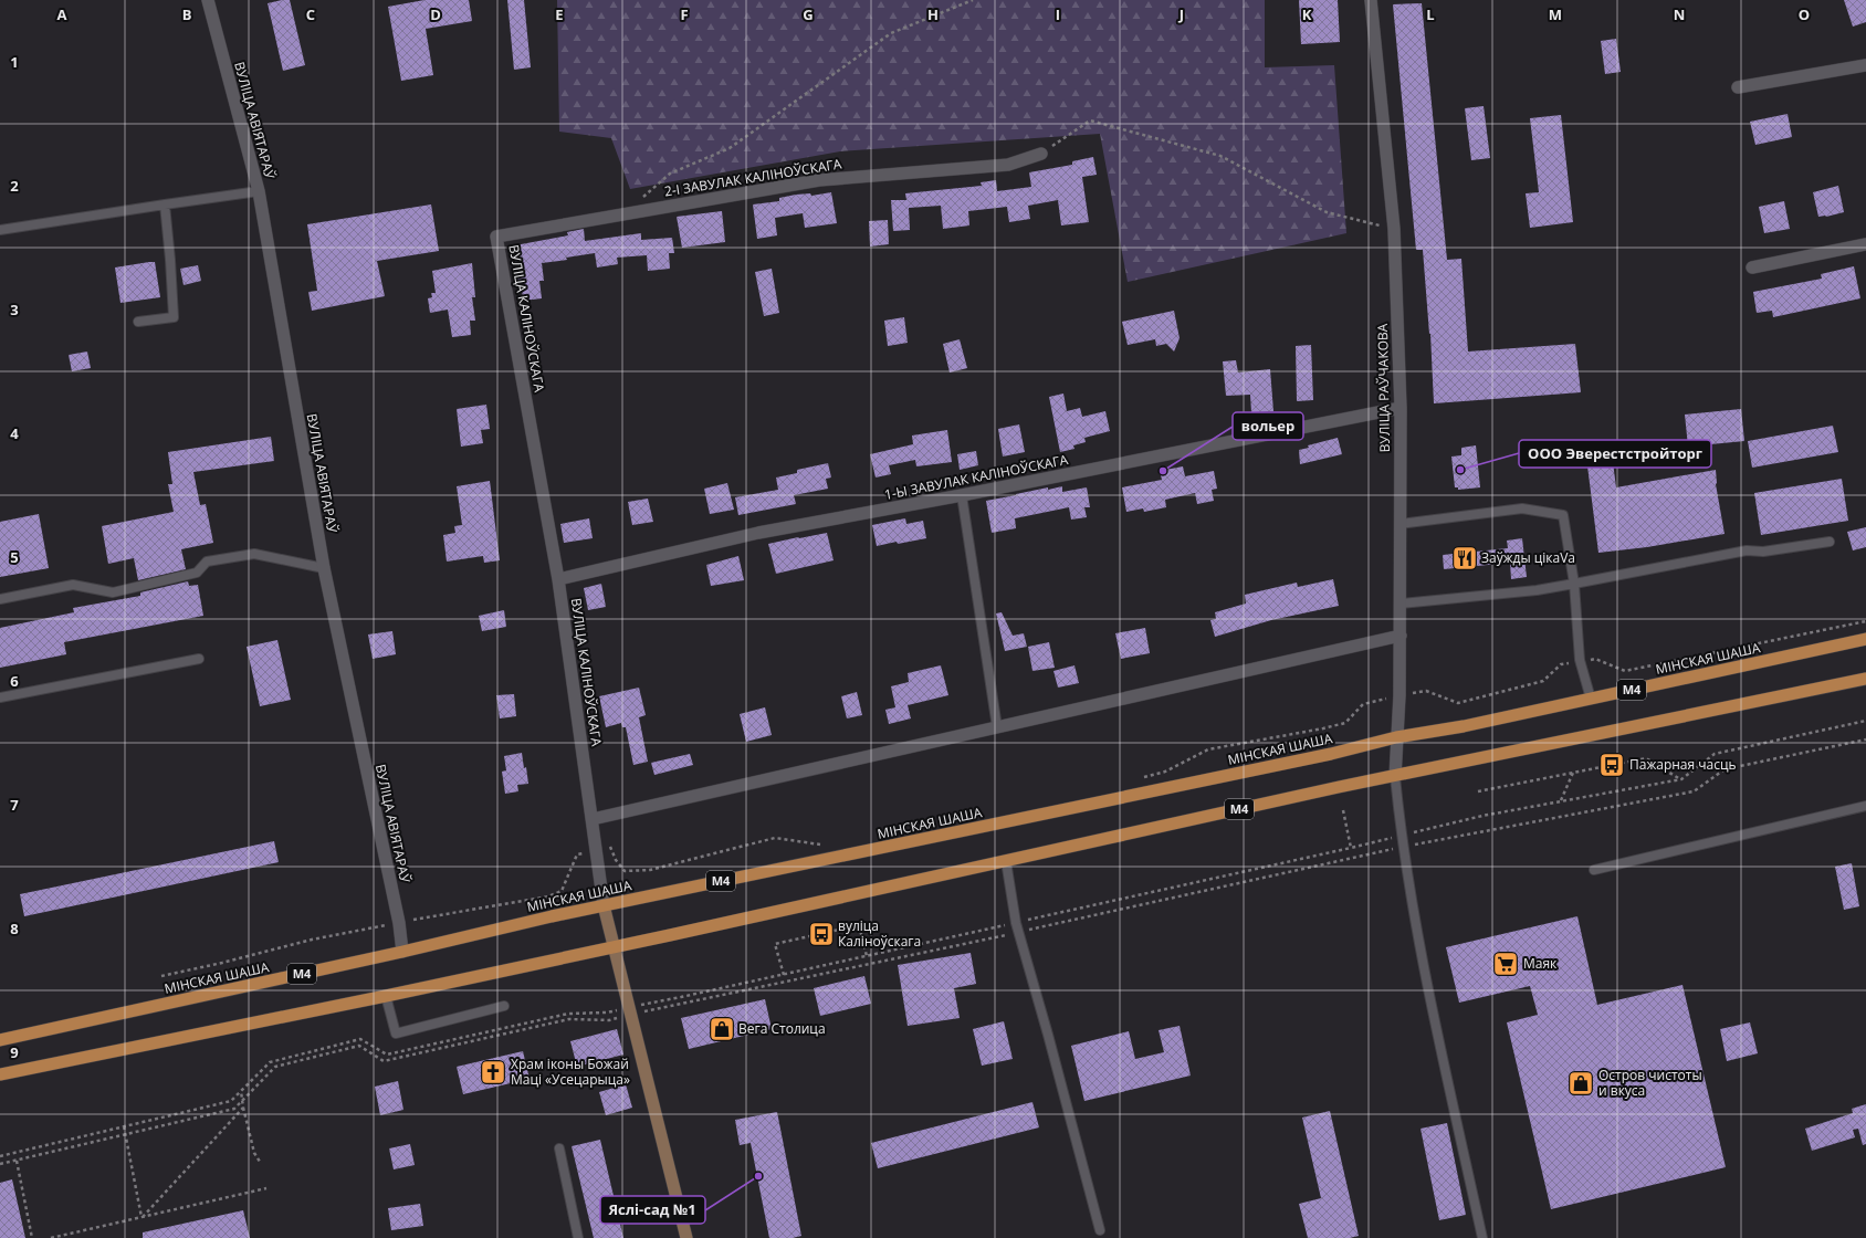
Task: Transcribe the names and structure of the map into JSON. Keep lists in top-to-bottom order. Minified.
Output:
{"streets":{"main road":["ВУЛІЦА КАЛІНОЎСКАГА","МІНСКАЯ ШАША","М4"],"street":["ВУЛІЦА АВІЯТАРАЎ","2-І ЗАВУЛАК КАЛІНОЎСКАГА","ВУЛІЦА РАЎЧАКОВА","1-Ы ЗАВУЛАК КАЛІНОЎСКАГА"]},"crossings":[["ВУЛІЦА АВІЯТАРАЎ","МІНСКАЯ ШАША"],["2-І ЗАВУЛАК КАЛІНОЎСКАГА","ВУЛІЦА КАЛІНОЎСКАГА"],["ВУЛІЦА КАЛІНОЎСКАГА","1-Ы ЗАВУЛАК КАЛІНОЎСКАГА"],["ВУЛІЦА КАЛІНОЎСКАГА","МІНСКАЯ ШАША"],["ВУЛІЦА КАЛІНОЎСКАГА","М4"],["ВУЛІЦА РАЎЧАКОВА","1-Ы ЗАВУЛАК КАЛІНОЎСКАГА"],["ВУЛІЦА РАЎЧАКОВА","МІНСКАЯ ШАША"],["ВУЛІЦА РАЎЧАКОВА","М4"]],"places":{"other":["ООО Эверестстройторг","вольер","Яслі-сад №1"],"restaurant":["Заўжды цікаVа"],"bus stop":["Пажарная часць","вуліца Каліноўскага"],"supermarket":["Маяк"],"shop":["Вега Столица","Остров чистоты и вкуса"],"church":["Храм іконы Божай Маці «Усецарыца»"]},"grid":{"columns":["A","B","C","D","E","F","G","H","I","J","K","L","M","N","O"],"rows":["1","2","3","4","5","6","7","8","9"]}}
